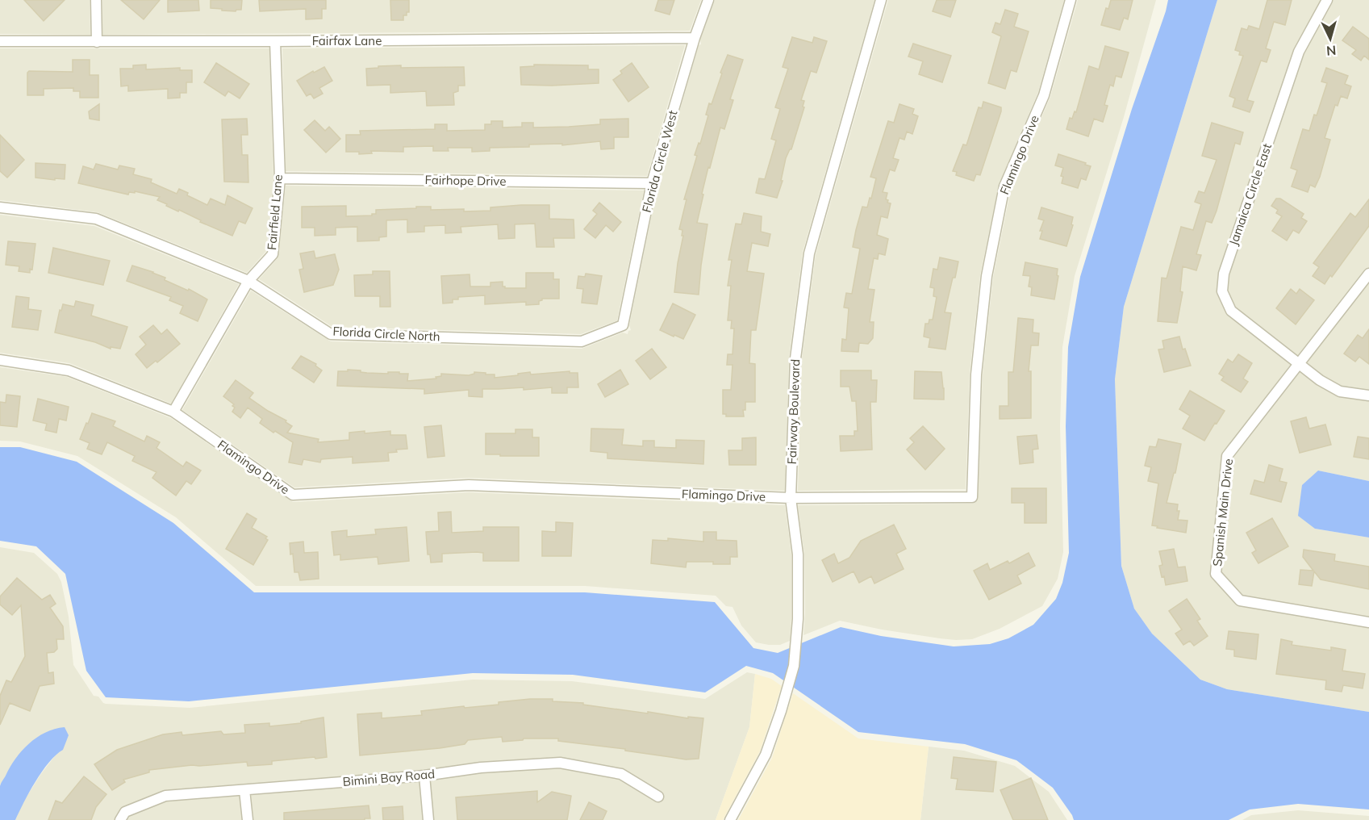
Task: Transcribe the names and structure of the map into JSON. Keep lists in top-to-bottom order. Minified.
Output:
{"streets":{"street":["Fairfax Lane","Flamingo Drive","Florida Circle West","Fairhope Drive","Jamaica Circle East","Fairfield Lane","Florida Circle North","Fairway Boulevard","Spanish Main Drive","Bimini Bay Road"]},"crossings":[["Fairfax Lane","Florida Circle West"],["Fairfax Lane","Fairfield Lane"],["Flamingo Drive","Fairfield Lane"],["Flamingo Drive","Fairway Boulevard"],["Florida Circle West","Fairhope Drive"],["Florida Circle West","Florida Circle North"],["Fairhope Drive","Fairfield Lane"],["Jamaica Circle East","Spanish Main Drive"],["Fairfield Lane","Florida Circle North"]],"north":"bottom"}
